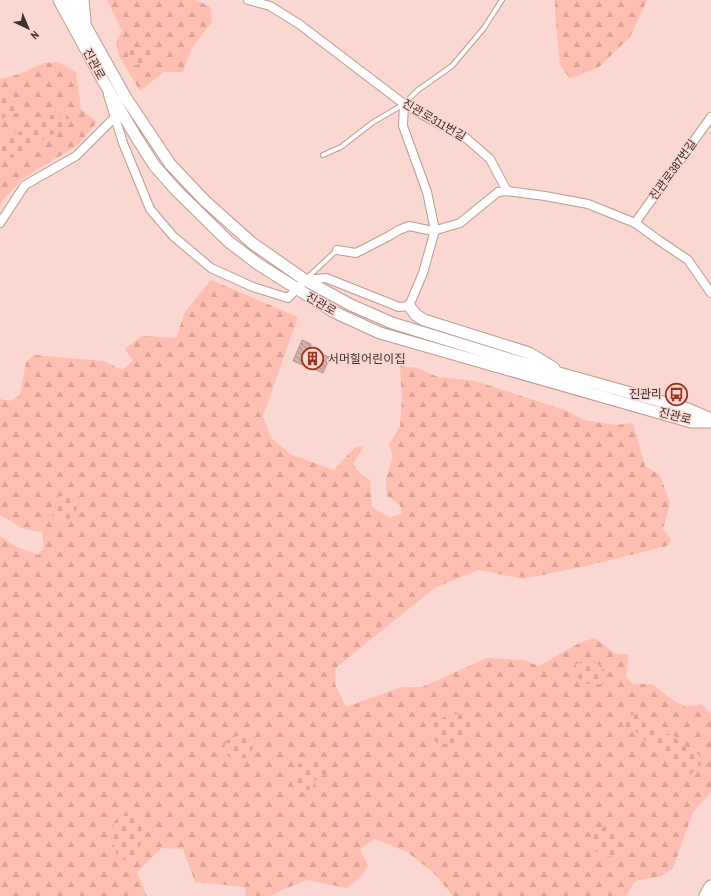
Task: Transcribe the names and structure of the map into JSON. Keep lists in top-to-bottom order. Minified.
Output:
{"streets":{"main road":["진관로"],"street":["진관로311번길","진관로387번길"]},"places":{"building":["서머힐어린이집"],"bus stop":["진관리"]},"north":"bottom right"}
